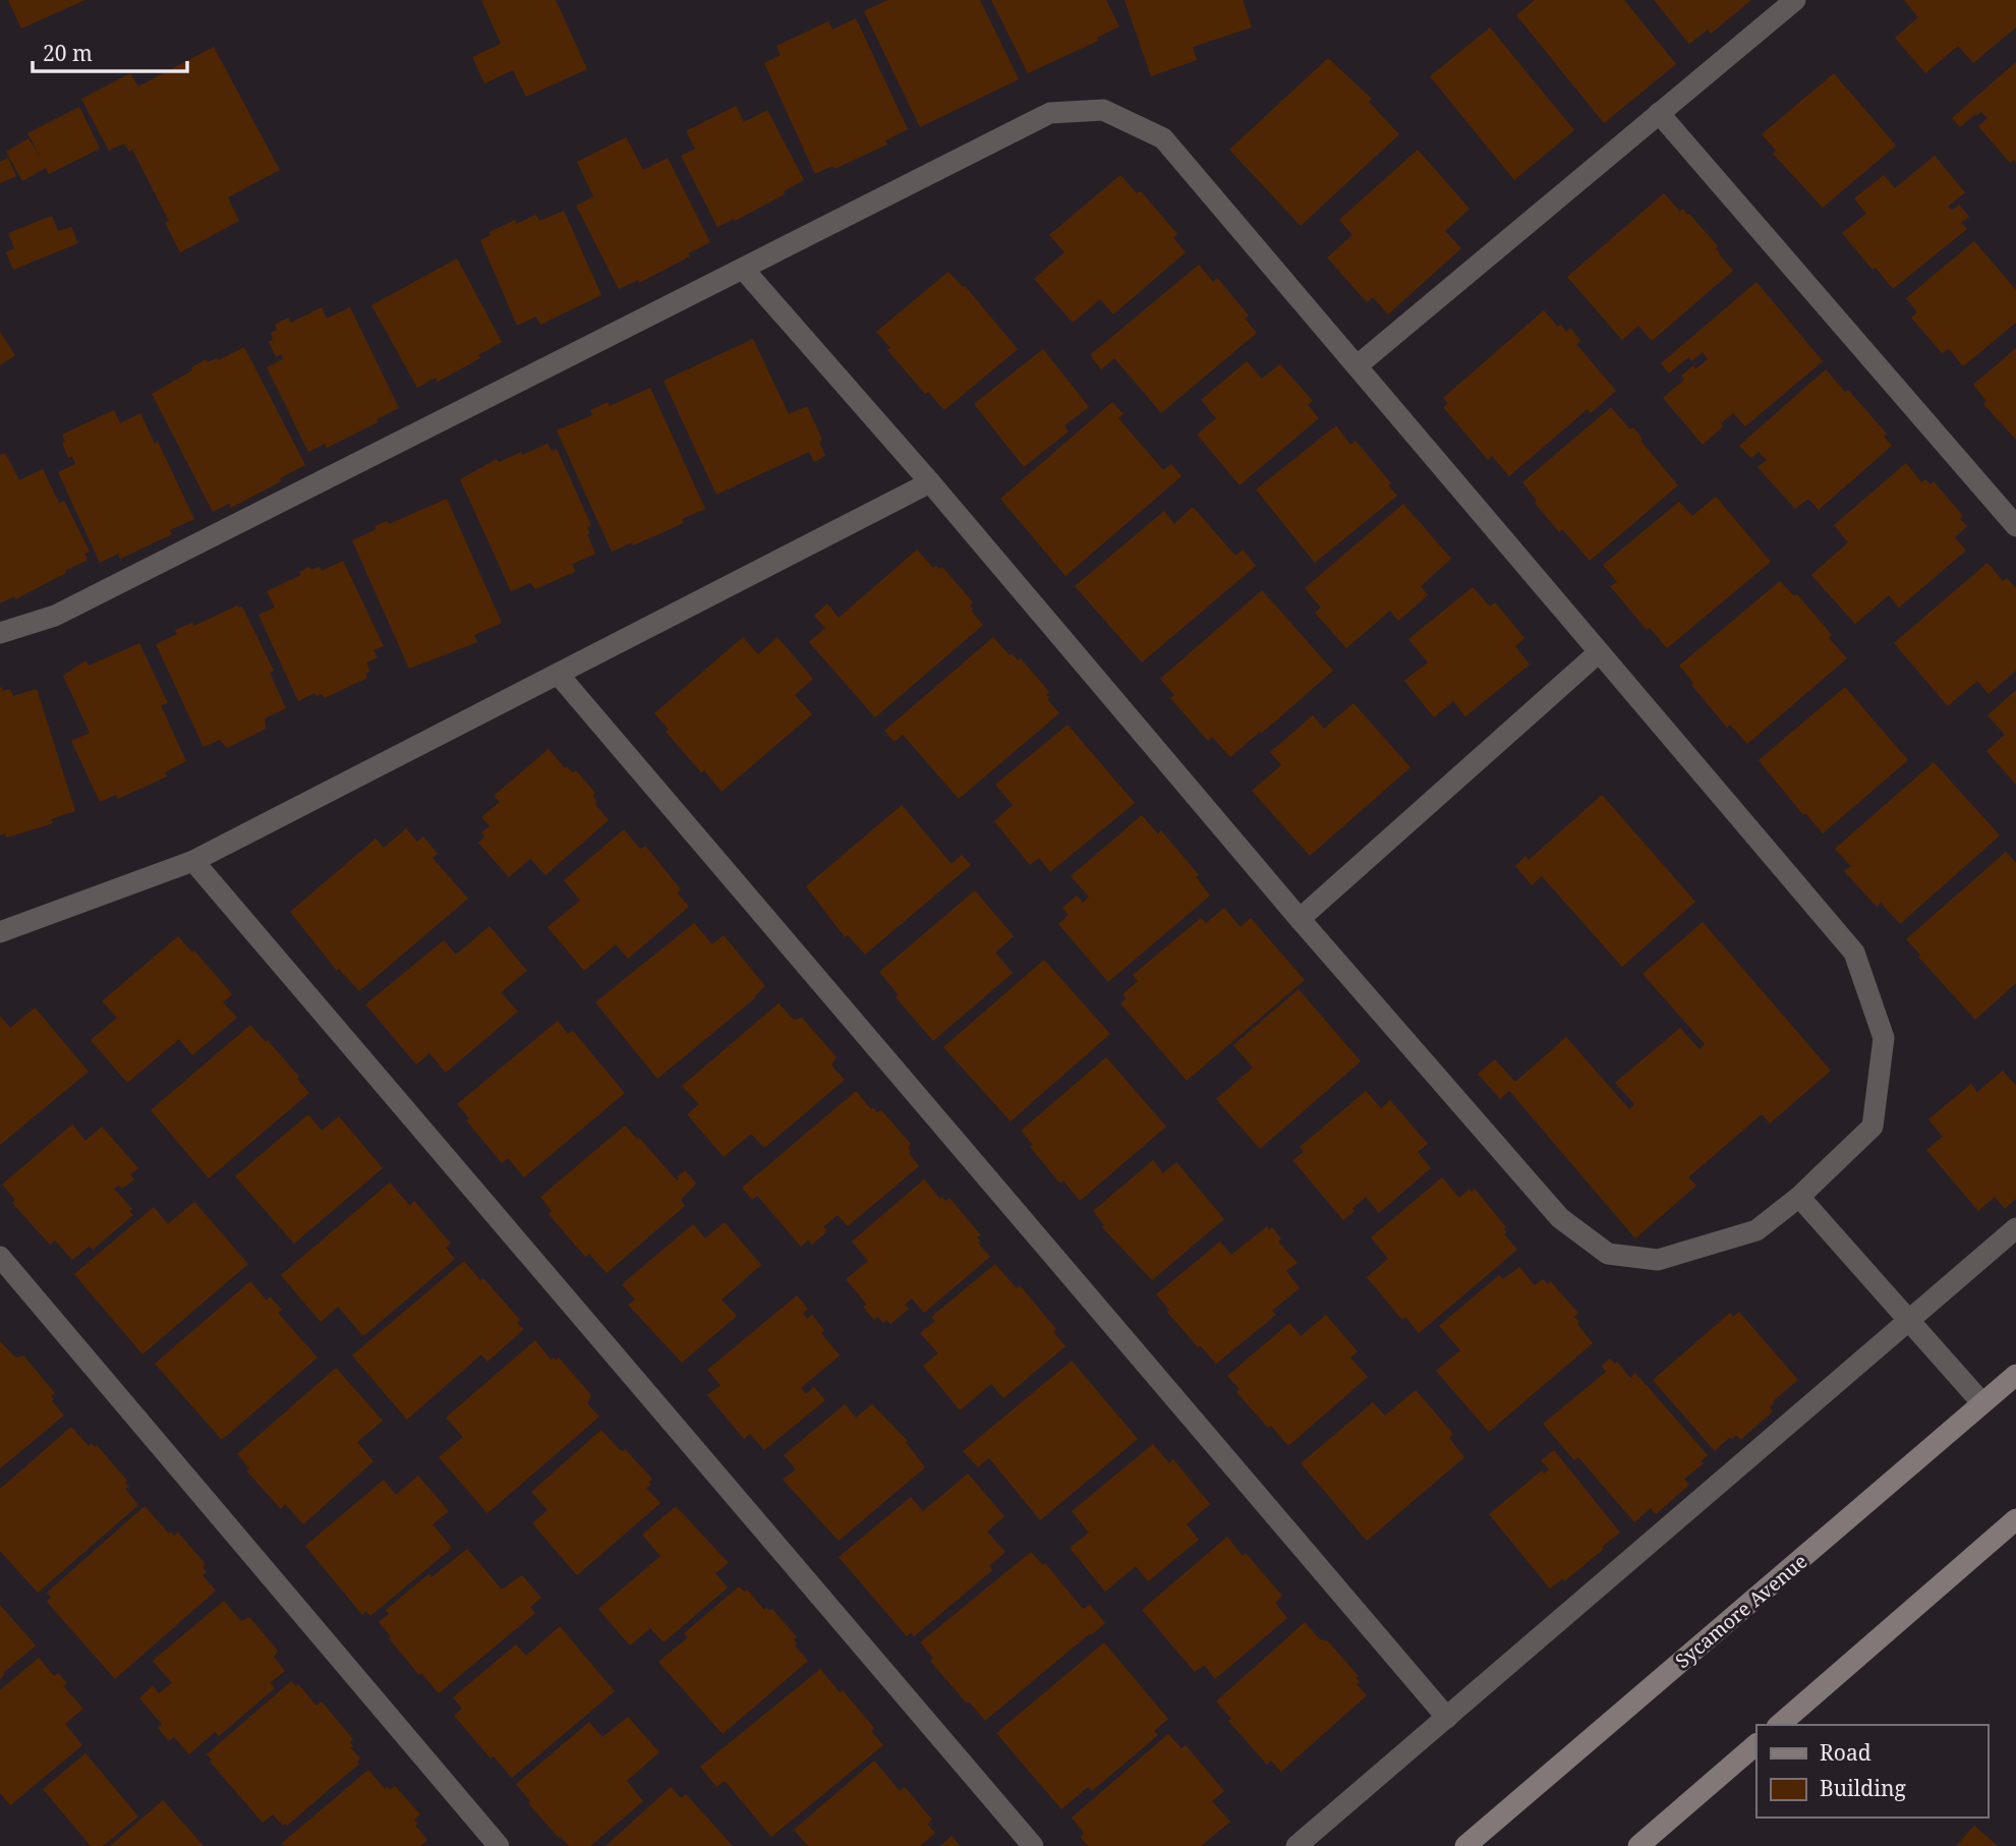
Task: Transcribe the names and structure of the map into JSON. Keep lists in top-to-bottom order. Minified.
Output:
{"streets":{"main road":["Sycamore Avenue"]},"legend":["Road","Building"],"scale_bar":"20 m"}
